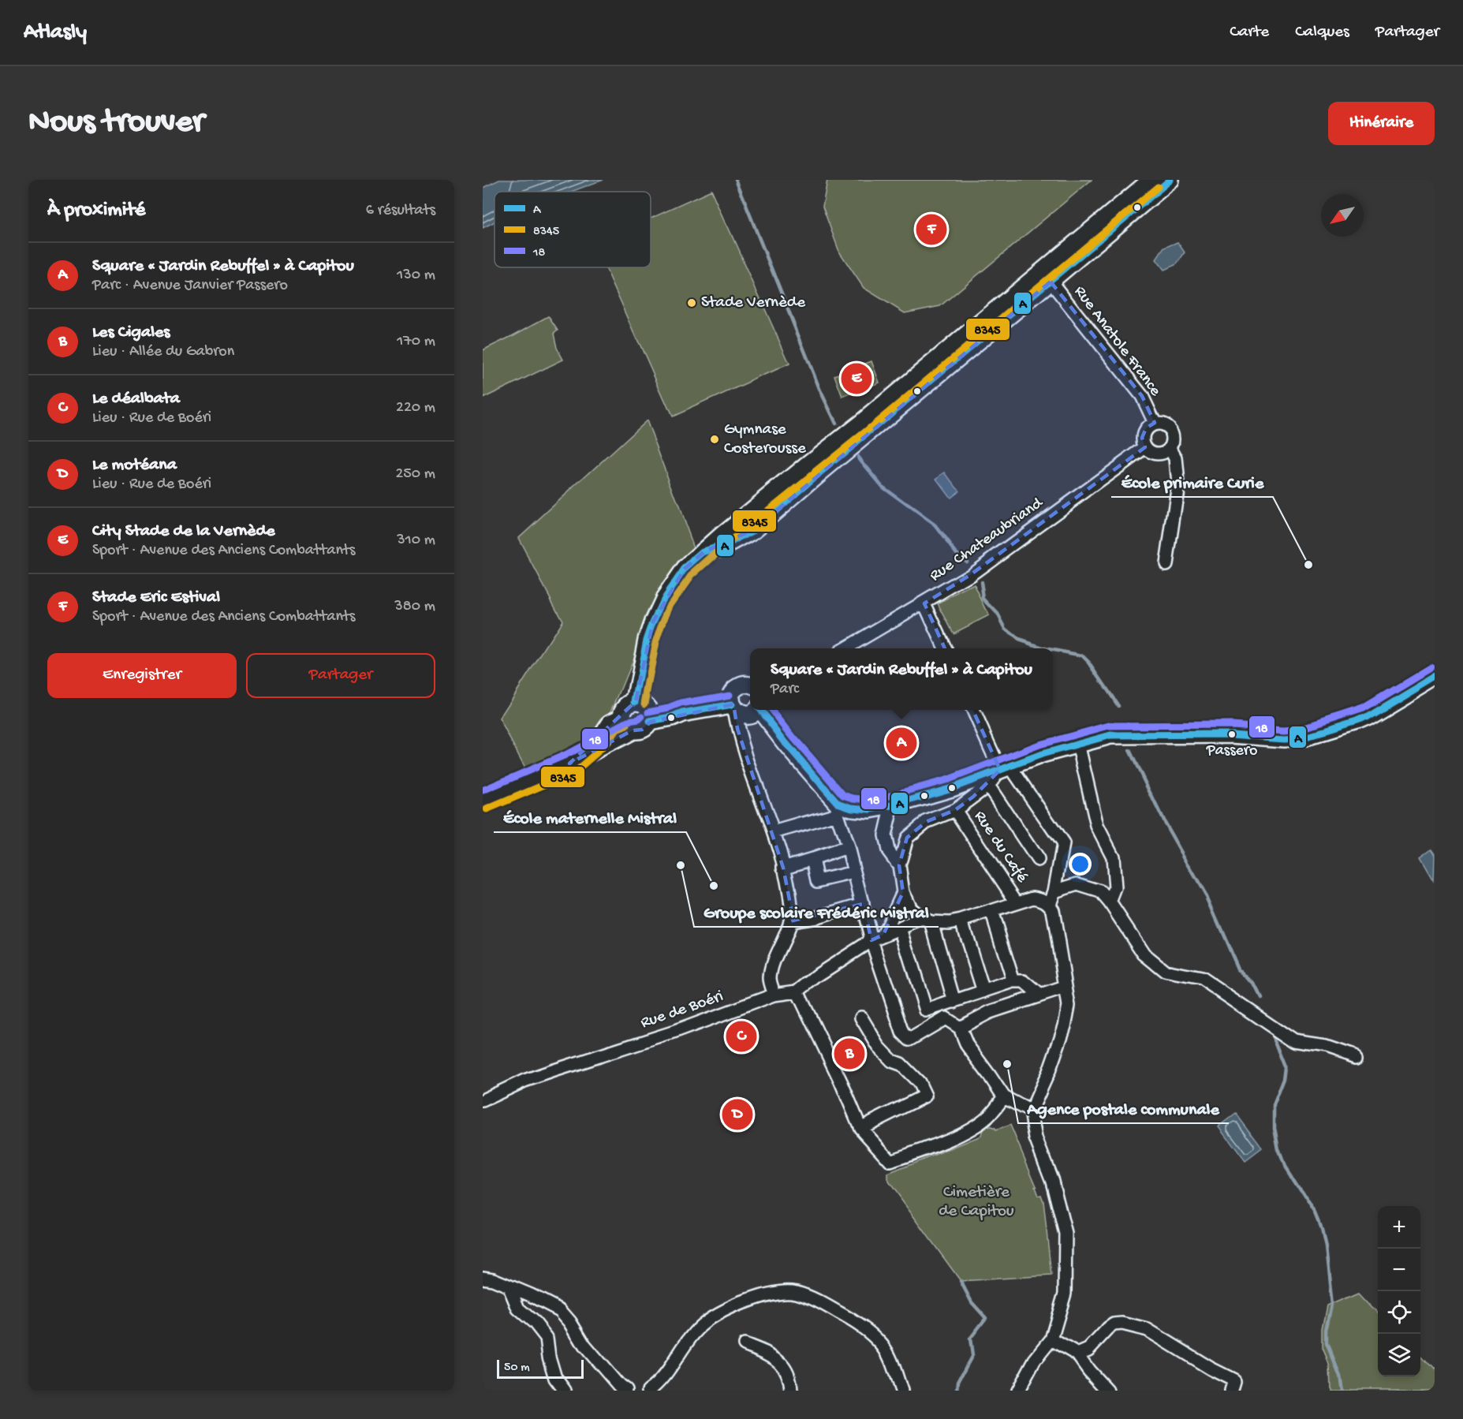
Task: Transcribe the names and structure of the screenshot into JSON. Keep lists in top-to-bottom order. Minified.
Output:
{"streets":{"street":["Rue Anatole France","Rue Chateaubriand","Rue du Café","Rue de Boéri"]},"crossings":[["Rue Anatole France","Rue Chateaubriand"]],"parks":["Cimetière de Capitou"],"places":["Stade Vernède","Gymnase Costerousse","École primaire Curie","Passero","Groupe scolaire Frédéric Mistral","École maternelle Mistral","Agence postale communale"],"lines":["transit line A","transit line 8345","transit line 18"],"legend":["A","8345","18"],"scale_bar":"50 m","north":"bottom left","page":{"header":"Atlasly","nav":["Carte","Calques","Partager"],"buttons":["Itinéraire",["Enregistrer","Partager"]],"title":"Nous trouver","heading":["À proximité","6 résultats"],"pins":["F","E","A","C","B","D"],"list":[{"mark":"A","name":"Square « Jardin Rebuffel » à Capitou","note":"Parc · Avenue Janvier Passero","value":"130 m"},{"mark":"B","name":"Les Cigales","note":"Lieu · Allée du Gabron","value":"170 m"},{"mark":"C","name":"Le déalbata","note":"Lieu · Rue de Boéri","value":"220 m"},{"mark":"D","name":"Le motéana","note":"Lieu · Rue de Boéri","value":"250 m"},{"mark":"E","name":"City Stade de la Vernède","note":"Sport · Avenue des Anciens Combattants","value":"310 m"},{"mark":"F","name":"Stade Eric Estival","note":"Sport · Avenue des Anciens Combattants","value":"380 m"}],"popup":["Square « Jardin Rebuffel » à Capitou","Parc"],"map_buttons":["+","−"],"scale":"50 m"}}
